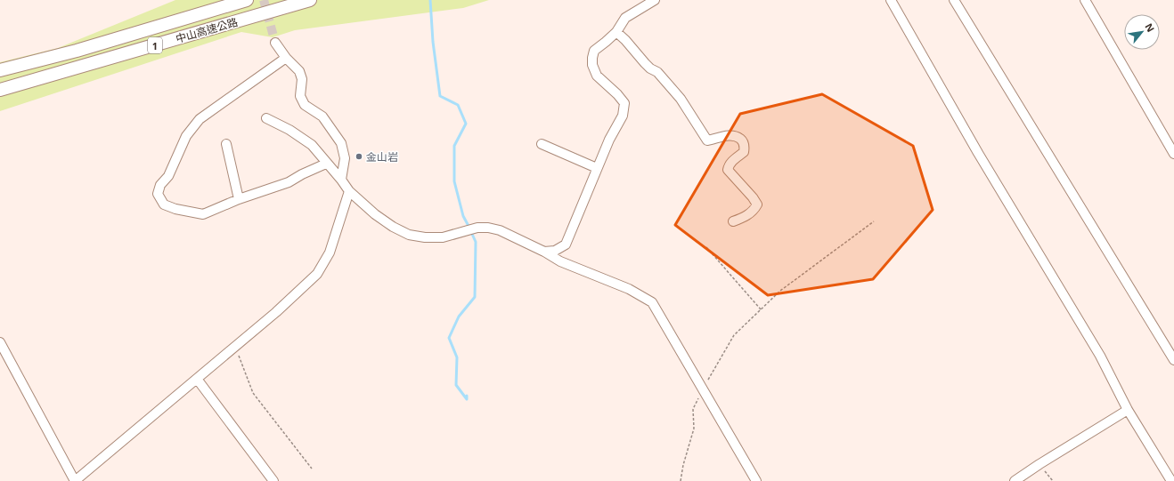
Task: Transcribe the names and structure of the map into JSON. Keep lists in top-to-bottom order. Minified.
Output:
{"streets":{"highway":["中山高速公路","1"]},"places":["金山岩"],"north":"top right"}
